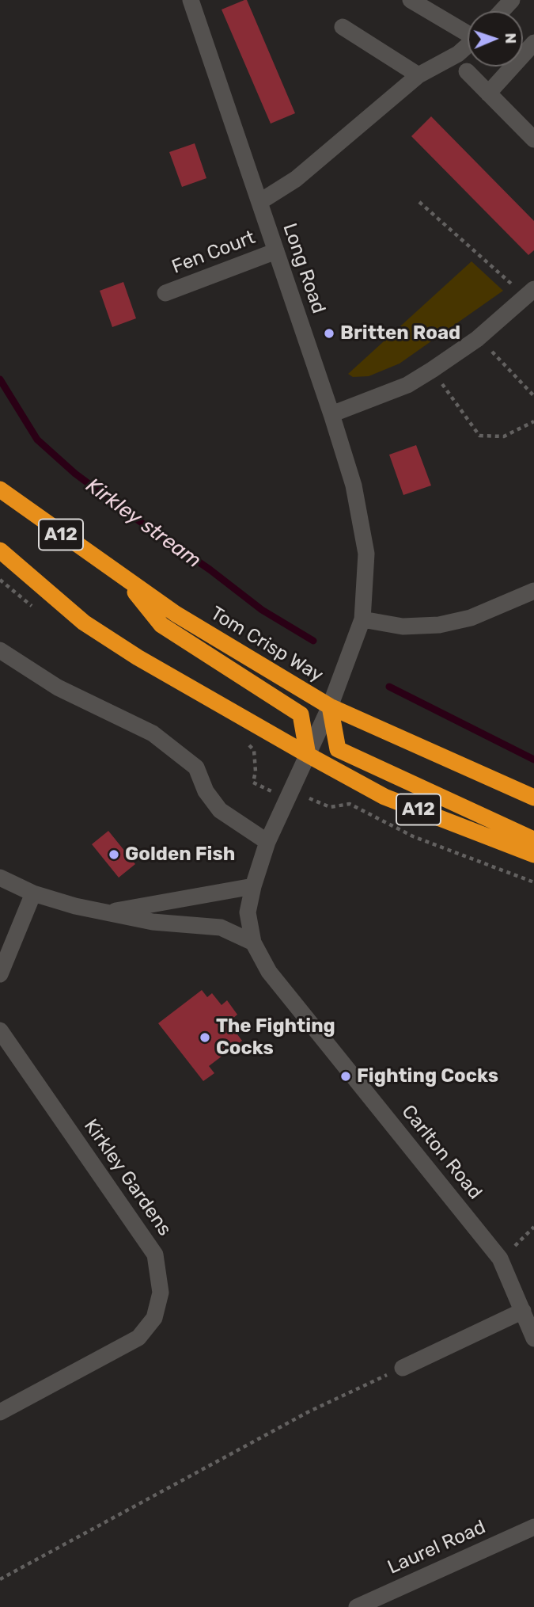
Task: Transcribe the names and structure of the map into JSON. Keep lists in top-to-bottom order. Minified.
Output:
{"streets":{"highway":["A12","Tom Crisp Way"],"street":["Fen Court","Long Road","Carlton Road","Kirkley Gardens","Laurel Road"]},"crossings":[["Fen Court","Long Road"],["Long Road","A12"],["Long Road","Tom Crisp Way"],["Long Road","Carlton Road"],["A12","Carlton Road"]],"water":["Kirkley stream"],"places":["Britten Road","Golden Fish","The Fighting Cocks","Fighting Cocks"],"north":"right"}
